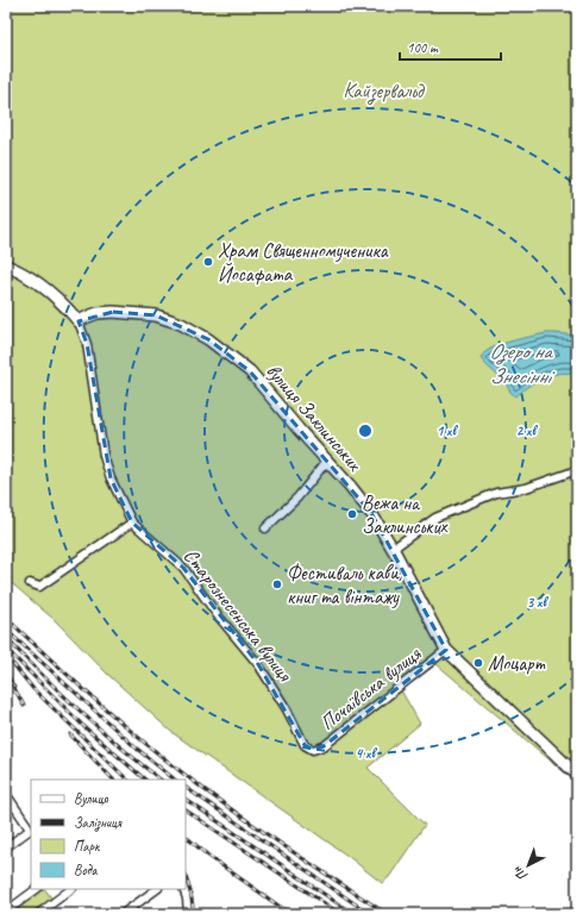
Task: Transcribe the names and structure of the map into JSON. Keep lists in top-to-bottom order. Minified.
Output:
{"streets":{"street":["вулиця Заклинських","Старознесенська вулиця","Почаївська вулиця"]},"crossings":[["вулиця Заклинських","Старознесенська вулиця"],["вулиця Заклинських","Почаївська вулиця"],["Старознесенська вулиця","Почаївська вулиця"]],"water":["Озеро на Знесінні"],"parks":["Кайзервальд"],"places":["Храм Священномученика Йосафата","Вежа на Заклинських","Фестиваль кави, книг та вінтажу","Моцарт"],"legend":["Вулиця","Залізниця","Парк","Вода"],"scale_bar":"100 m","north":"bottom left","rings":["1 хв","2 хв","3 хв","4 хв"]}
